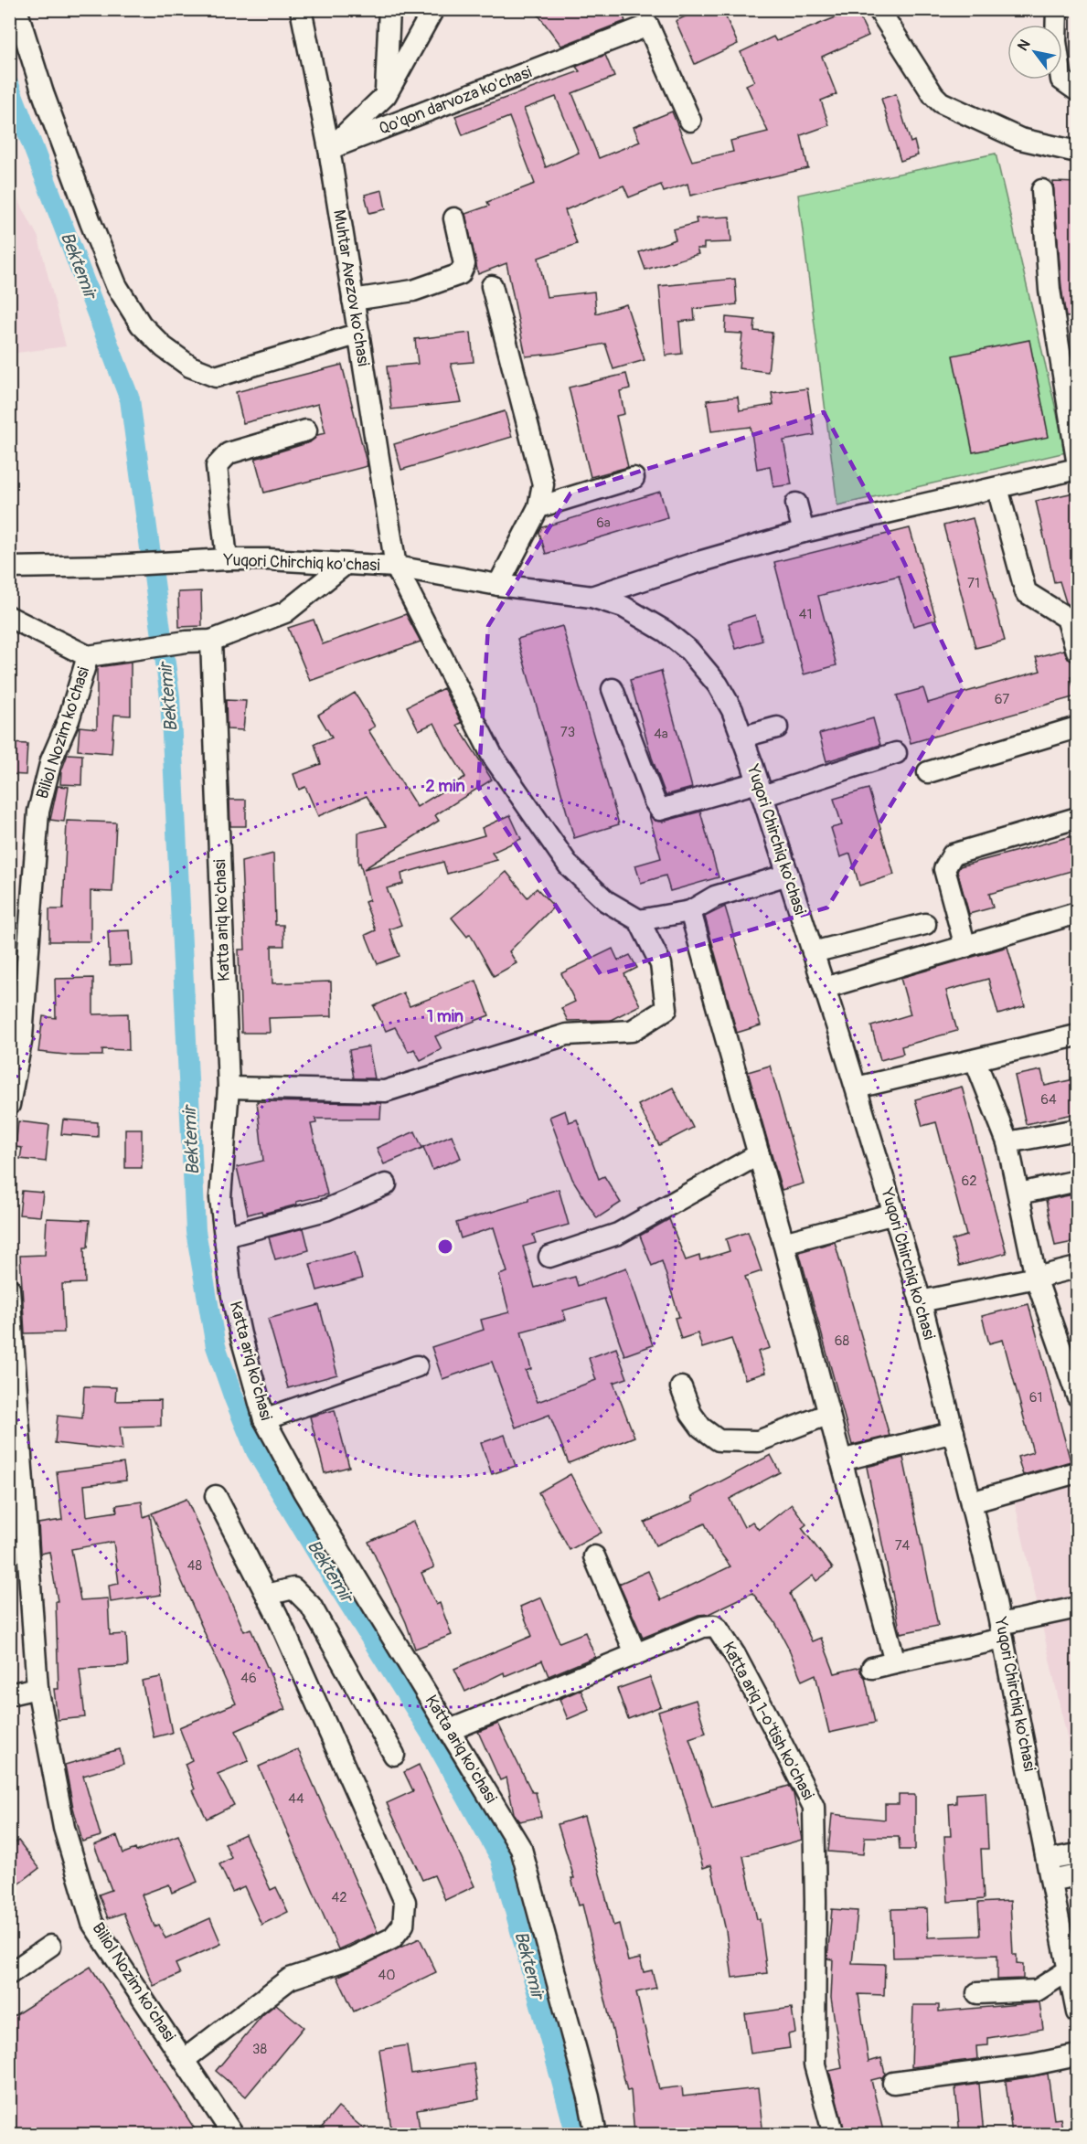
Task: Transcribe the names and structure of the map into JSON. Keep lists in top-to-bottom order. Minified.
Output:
{"streets":{"street":["Qo'qon darvoza ko'chasi","Muhtar Avezov ko'chasi","Yuqori Chirchiq ko'chasi","Biliol Nozim ko'chasi","Katta ariq ko'chasi","Katta ariq 1-o'tish ko'chasi"]},"crossings":[["Qo'qon darvoza ko'chasi","Muhtar Avezov ko'chasi"],["Muhtar Avezov ko'chasi","Yuqori Chirchiq ko'chasi"],["Katta ariq ko'chasi","Katta ariq 1-o'tish ko'chasi"]],"water":["Bektemir"],"house_numbers":["6а","71","41","67","73","4а","64","62","68","61","74","48","46","44","42","40","38"],"north":"top left","rings":["2 min","1 min"]}
